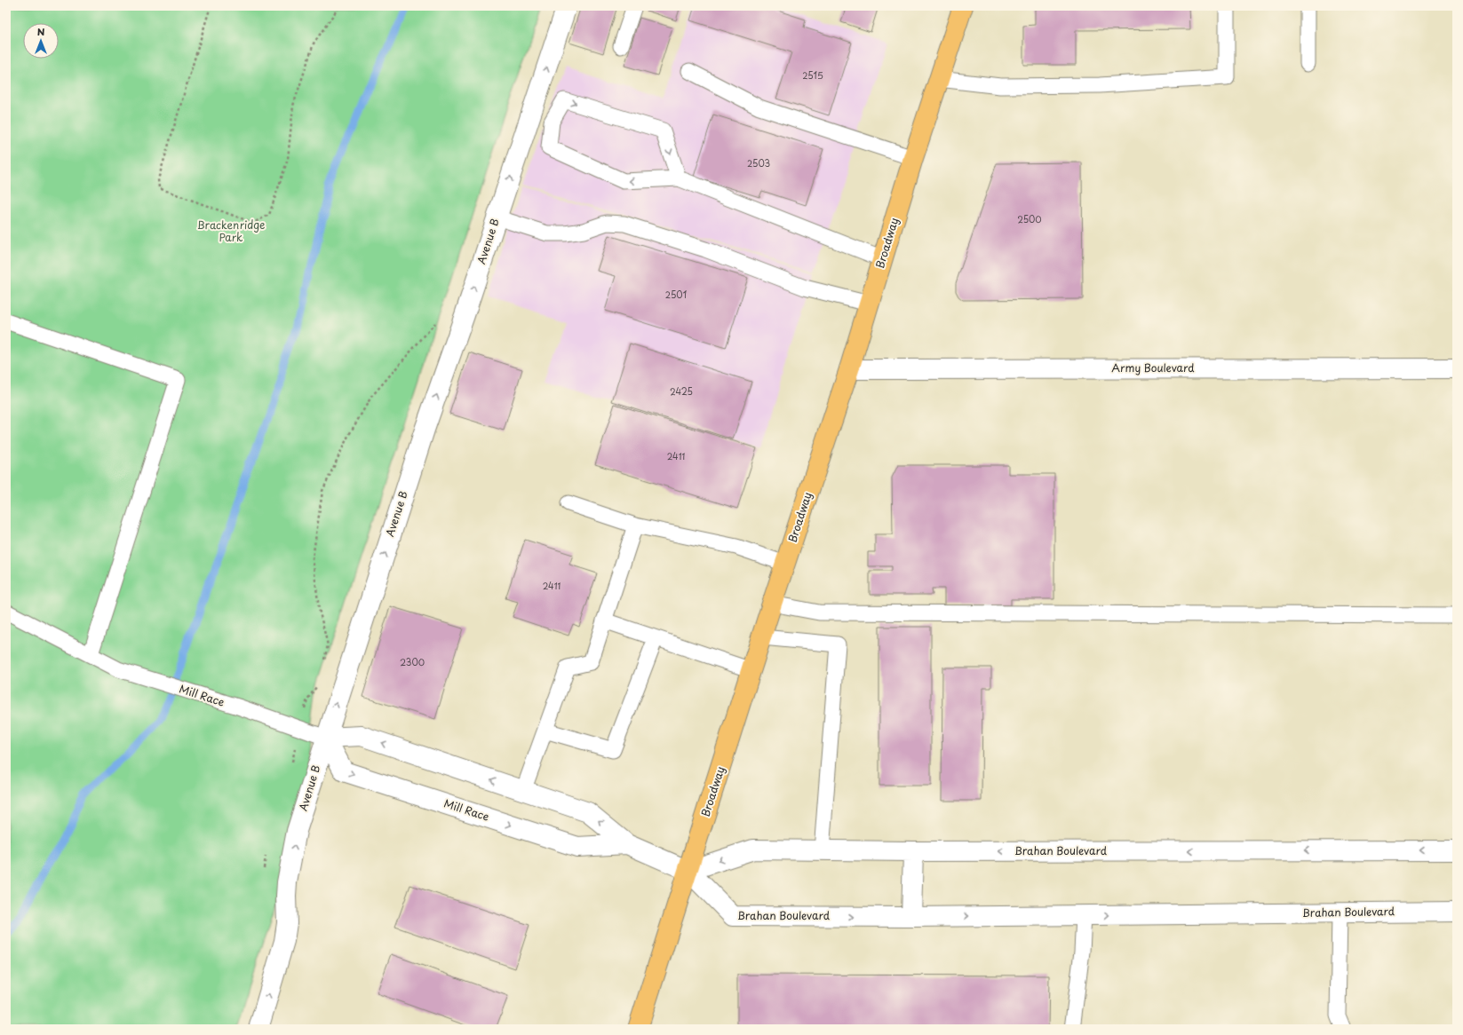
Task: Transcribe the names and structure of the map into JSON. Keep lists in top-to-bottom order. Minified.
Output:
{"streets":{"main road":["Broadway"],"street":["Avenue B","Army Boulevard","Mill Race","Brahan Boulevard"]},"crossings":[["Avenue B","Mill Race"],["Broadway","Army Boulevard"],["Broadway","Mill Race"],["Broadway","Brahan Boulevard"],["Mill Race","Brahan Boulevard"]],"one_way":["Avenue B"],"parks":["Brackenridge Park"],"house_numbers":["2515","2503","2500","2501","2425","2411","2411","2300"],"north":"top"}
